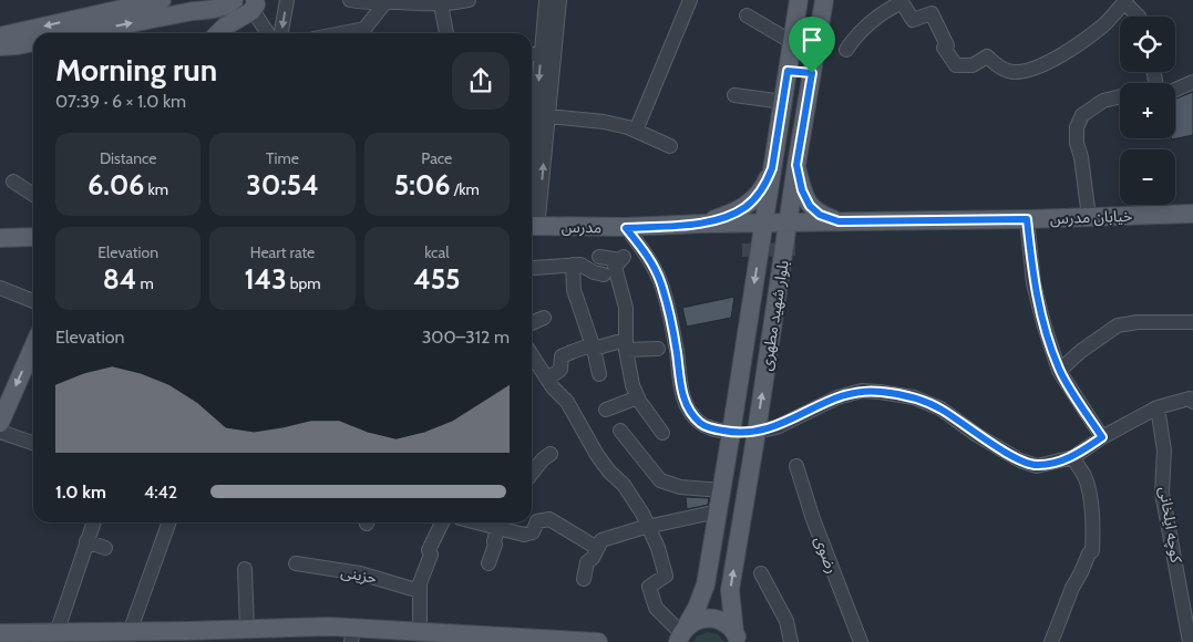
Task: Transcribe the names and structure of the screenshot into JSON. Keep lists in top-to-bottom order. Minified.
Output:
{"streets":{"main road":["خیابان مدرس","مدرس","بلوار شهید مطهری"],"street":["کوچه ایلخانی","رضوی","حزینی"]},"crossings":[["خیابان مدرس","مدرس"],["خیابان مدرس","بلوار شهید مطهری"],["مدرس","بلوار شهید مطهری"]],"page":{"map_buttons":["+","−"],"heading":["Morning run","07:39 · 6 × 1.0 km"],"stats":[["Distance","6.06 km"],["Time","30:54"],["Pace","5:06 /km"],["Elevation","84 m"],["Heart rate","143 bpm"],["kcal","455"]],"chart":["Elevation","300–312 m"],"list":[{"name":"1.0 km","note":"4:42"}]}}
